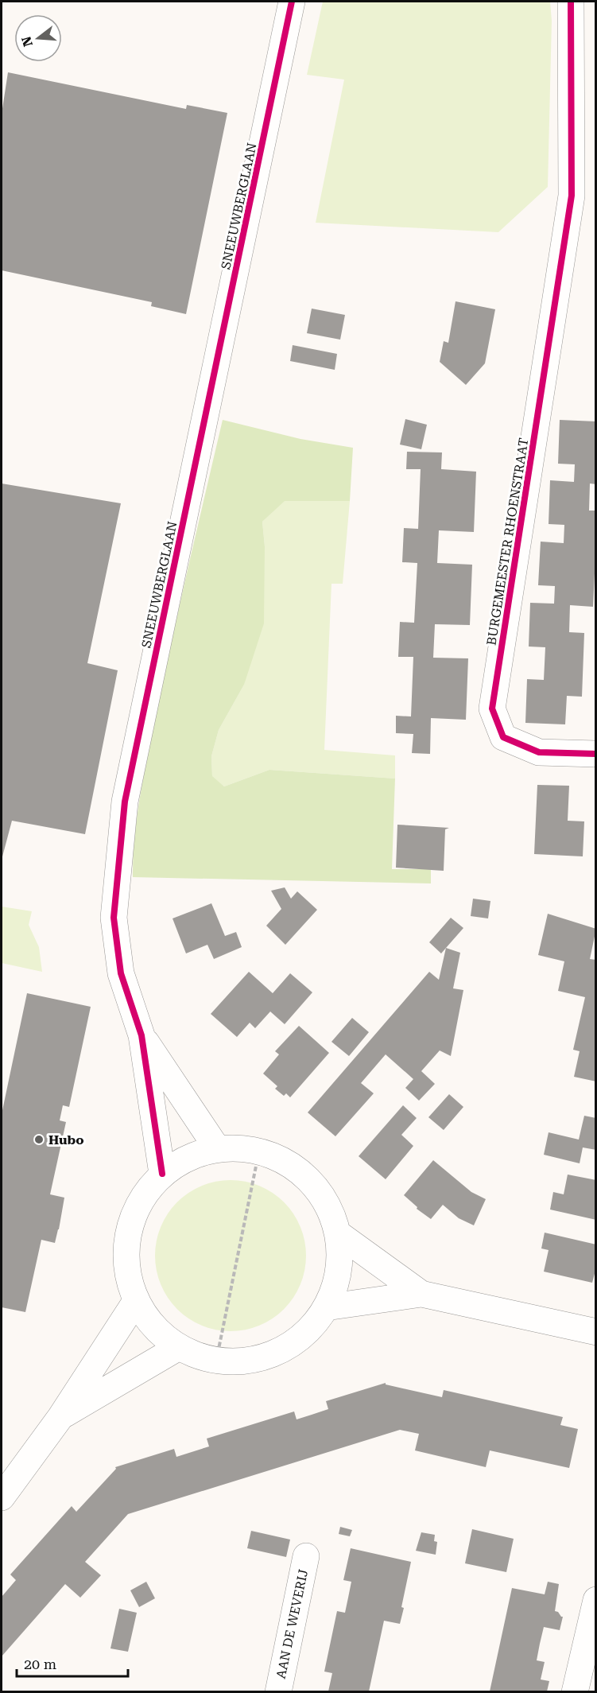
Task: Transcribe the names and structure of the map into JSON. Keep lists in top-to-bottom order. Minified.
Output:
{"streets":{"street":["SNEEUWBERGLAAN","BURGEMEESTER RHOENSTRAAT","AAN DE WEVERIJ"]},"places":["Hubo"],"scale_bar":"20 m","north":"left"}
